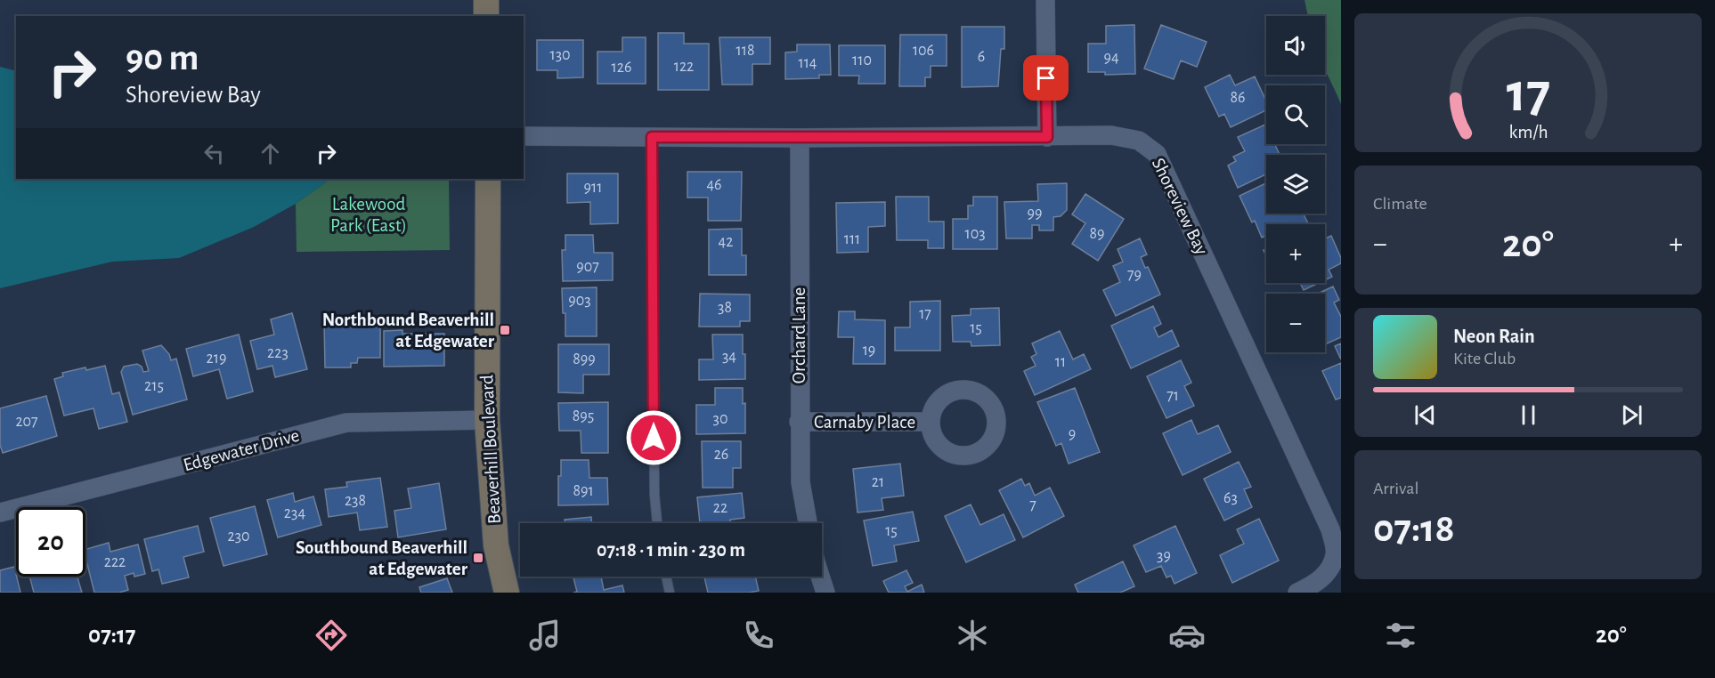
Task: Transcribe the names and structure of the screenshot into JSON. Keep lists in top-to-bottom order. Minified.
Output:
{"streets":{"street":["Shoreview Bay","Orchard Lane","Carnaby Place","Beaverhill Boulevard","Edgewater Drive"]},"crossings":[["Shoreview Bay","Orchard Lane"],["Orchard Lane","Carnaby Place"],["Beaverhill Boulevard","Edgewater Drive"]],"parks":["Lakewood Park (East)"],"places":{"transit":["Northbound Beaverhill at Edgewater","Southbound Beaverhill at Edgewater"]},"house_numbers":["118","106","130","6","94","110","114","122","126","86","46","911","99","103","89","111","42","907","79","903","38","17","15","19","223","34","219","899","11","215","71","895","30","207","9","26","21","891","63","238","7","22","234","15","230","39","222"],"page":{"map_buttons":["+","−"],"turn":["90 m","Shoreview Bay"],"tile":["Climate",["Arrival","07:18"]],"heat":["−","20°","+"],"song":["Neon Rain","Kite Club"],"limit":"20","trip":"07:18 · 1 min · 230 m","tabs":["07:17","20°"],"gauge":["17","km/h"]}}
